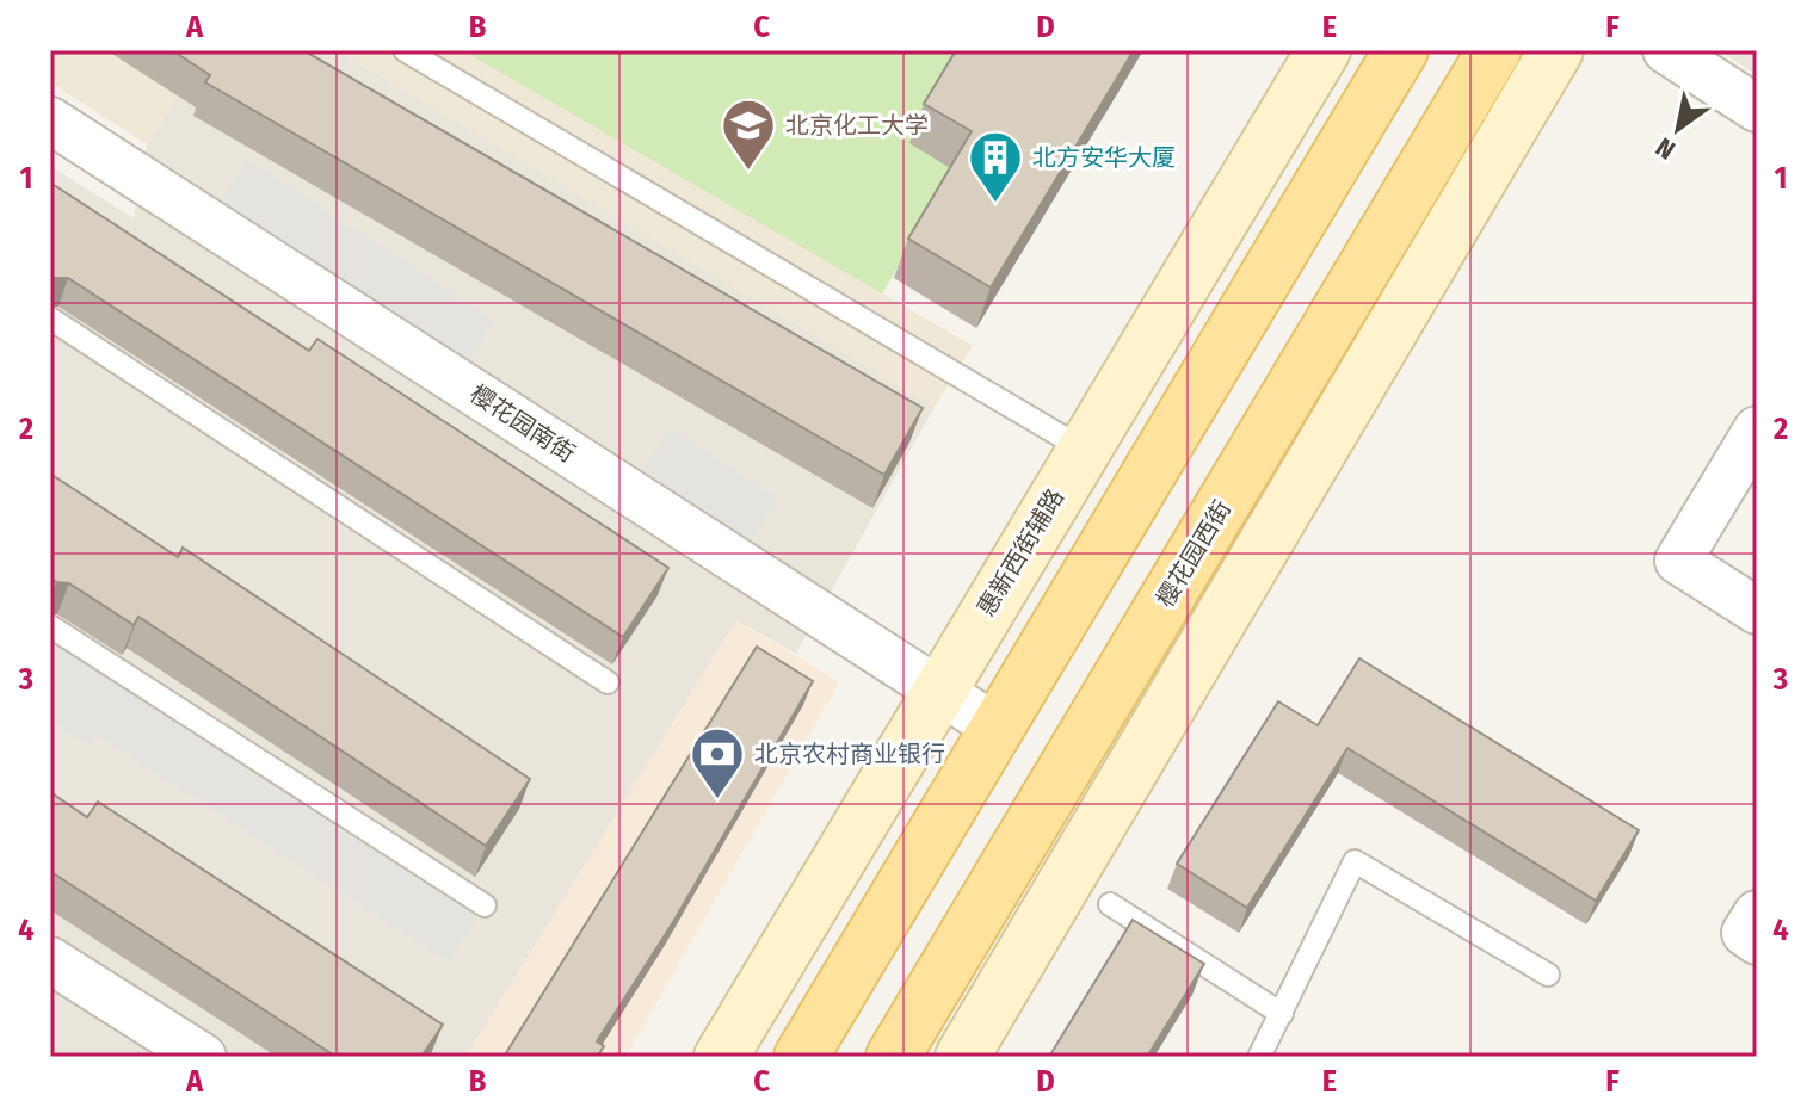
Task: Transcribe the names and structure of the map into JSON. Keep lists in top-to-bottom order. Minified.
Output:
{"streets":{"main road":["樱花园西街"],"street":["樱花园南街","惠新西街辅路"]},"crossings":[["樱花园南街","惠新西街辅路"]],"places":{"school or university":["北京化工大学"],"building":["北方安华大厦"],"bank":["北京农村商业银行"]},"north":"bottom left","grid":{"columns":["A","B","C","D","E","F"],"rows":["1","2","3","4"]}}
